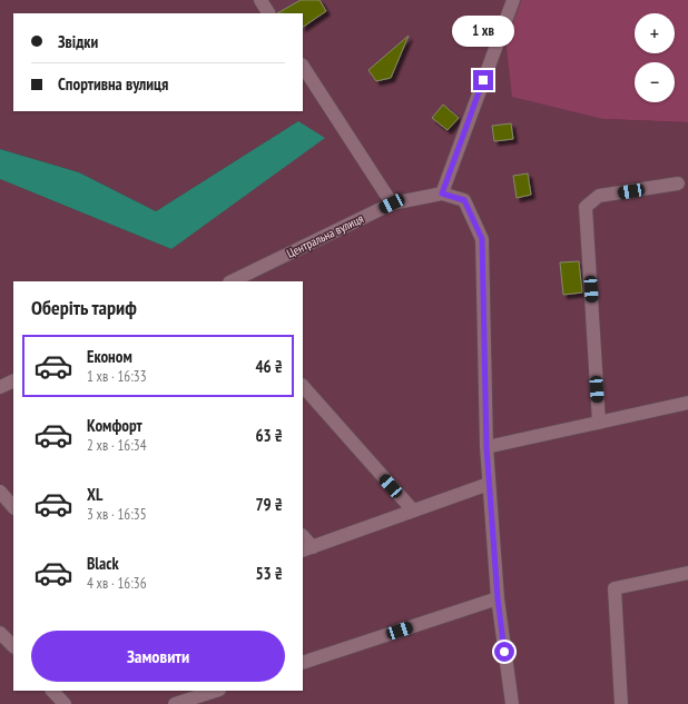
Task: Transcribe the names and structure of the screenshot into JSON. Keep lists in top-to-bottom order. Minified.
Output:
{"streets":{"street":["Центральна вулиця"]},"page":{"map_buttons":["+","−"],"banner":["Звідки","Спортивна вулиця"],"bubble":"1 хв","heading":"Оберіть тариф","list":[{"name":"Економ","note":"1 хв · 16:33","value":"46 ₴"},{"name":"Комфорт","note":"2 хв · 16:34","value":"63 ₴"},{"name":"XL","note":"3 хв · 16:35","value":"79 ₴"},{"name":"Black","note":"4 хв · 16:36","value":"53 ₴"}],"buttons":"Замовити"}}
